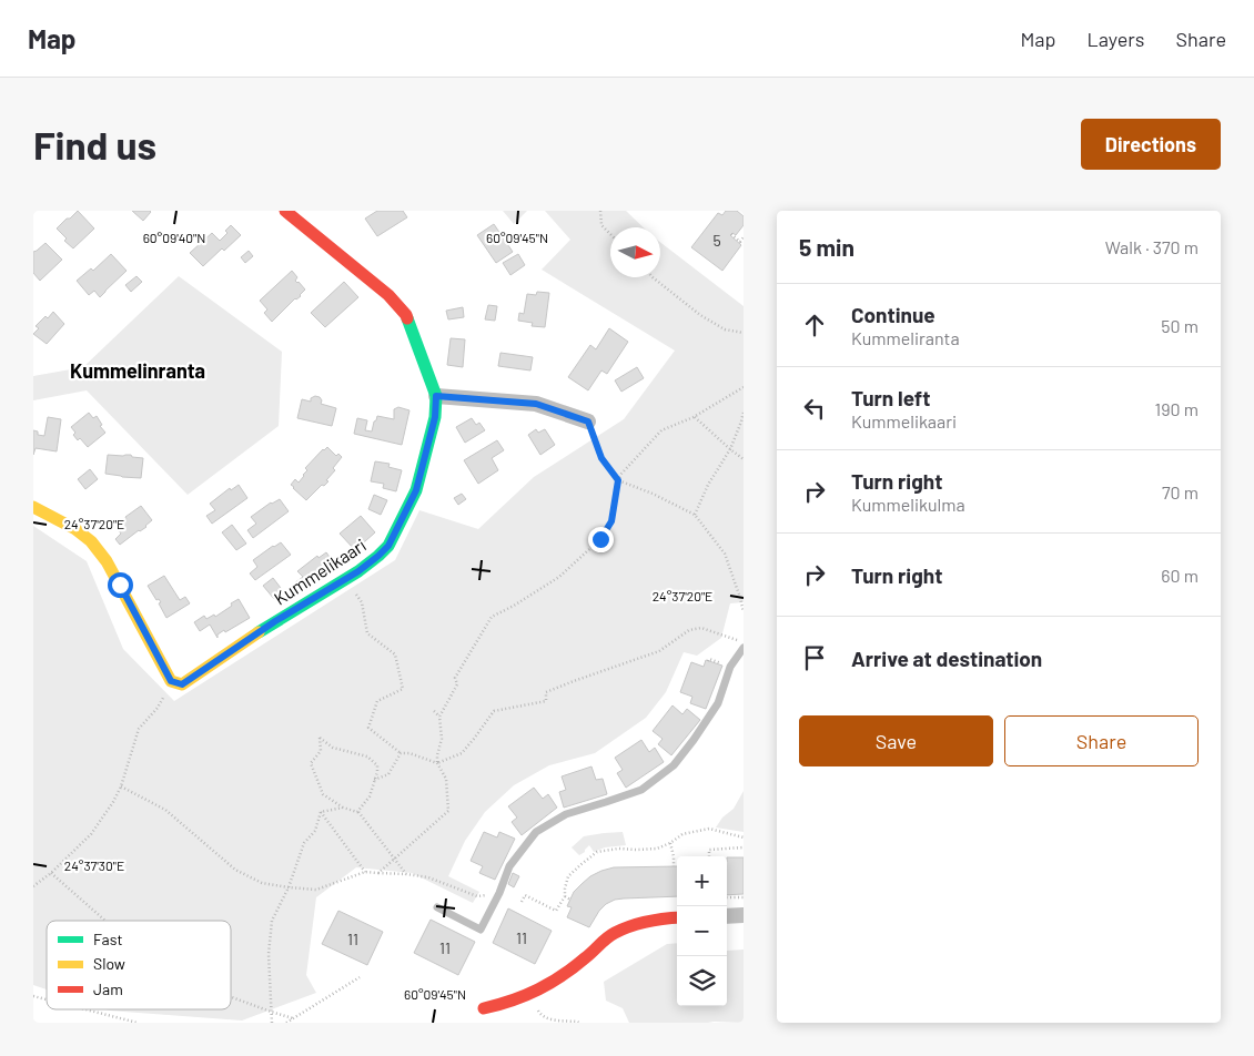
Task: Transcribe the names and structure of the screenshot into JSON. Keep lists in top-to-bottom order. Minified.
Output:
{"streets":{"street":["Kummelikaari"]},"districts":["Kummelinranta"],"house_numbers":["5","11","11","11"],"legend":["Fast","Slow","Jam"],"north":"right","page":{"header":"Map","nav":["Map","Layers","Share"],"buttons":["Directions",["Save","Share"]],"title":"Find us","heading":["5 min","Walk · 370 m"],"list":[["Continue","Kummeliranta","50 m"],["Turn left","Kummelikaari","190 m"],["Turn right","Kummelikulma","70 m"],["Turn right","60 m"],"Arrive at destination"],"map_buttons":["+","−"]},"coordinates":["60°09'40\"N","60°09'45\"N","24°37'20\"E","24°37'30\"E"]}
